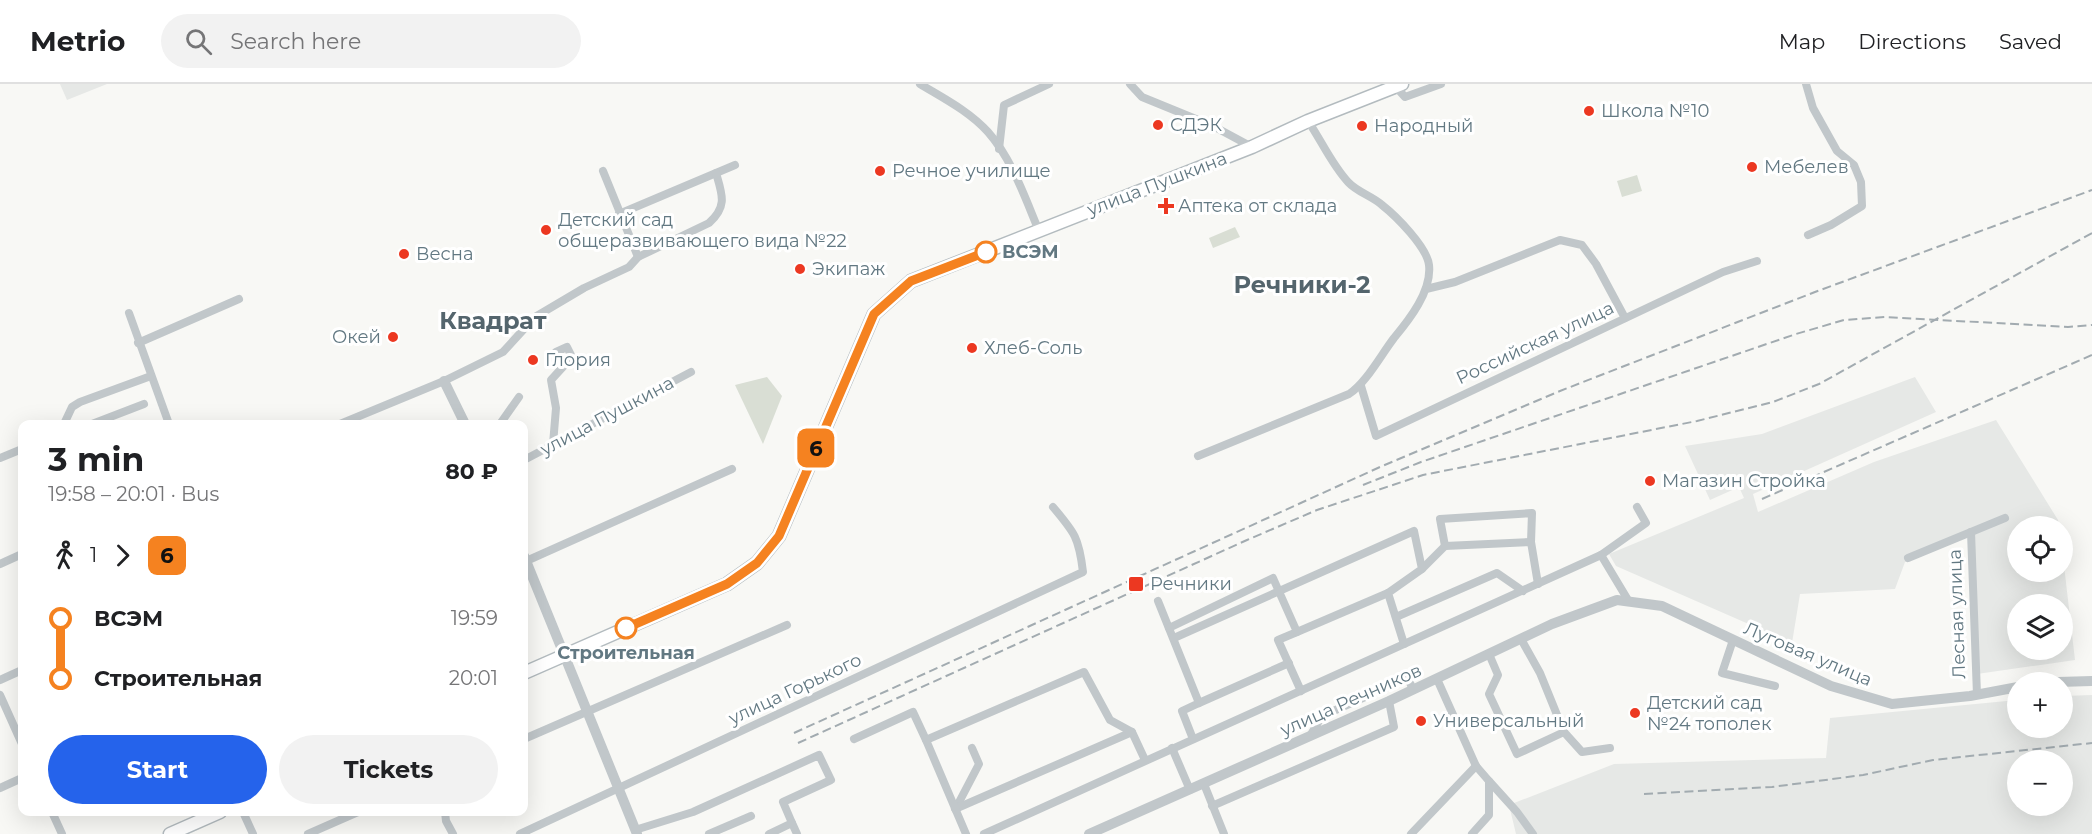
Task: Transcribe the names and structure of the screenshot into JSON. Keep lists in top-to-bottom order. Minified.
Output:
{"streets":{"main road":["улица Пушкина"],"street":["Российская улица","Лесная улица","Луговая улица","улица Горького","улица Речников"]},"crossings":[["Лесная улица","Луговая улица"],["Луговая улица","улица Речников"]],"districts":["Речники-2","Квадрат"],"places":{"other":["Школа №10","СДЭК","Народный","Мебелев","Речное училище","Детский сад общеразвивающего вида №22","ВСЭМ","Весна","Экипаж","Окей","Хлеб-Соль","Глория","Магазин Стройка","Строительная","Детский сад №24 тополек","Универсальный"],"health":["Аптека от склада"],"transit":["Речники"]},"lines":["bus line 6"],"page":{"header":"Metrio","search":"Search here","nav":["Map","Directions","Saved"],"on_map":"6","heading":["3 min","19:58 – 20:01 · Bus","80 ₽"],"map_buttons":["+","−"],"legs":["1","6"],"list":[{"name":"ВСЭМ","value":"19:59"},{"name":"Строительная","value":"20:01"}],"buttons":["Start","Tickets"]}}
